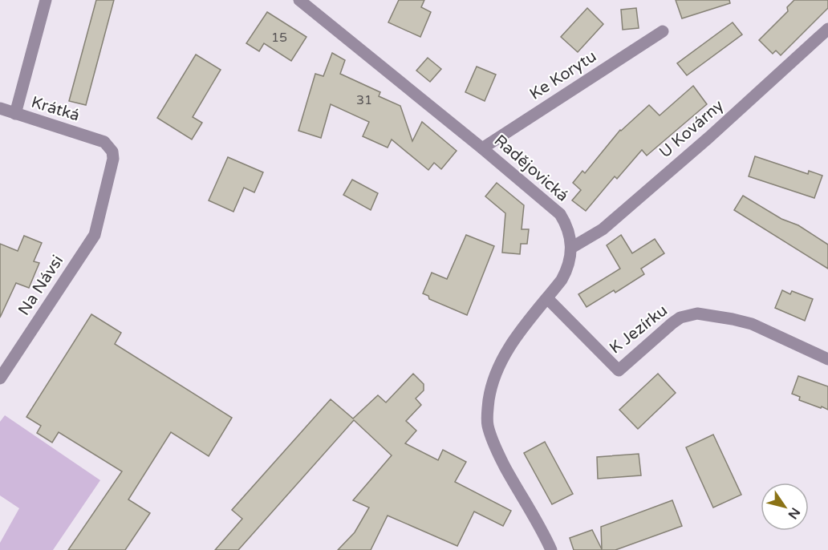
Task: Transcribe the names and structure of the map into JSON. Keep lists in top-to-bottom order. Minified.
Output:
{"streets":{"street":["Ke Korytu","Krátká","U Kovárny","Radějovická","Na Návsi","K Jezírku"]},"crossings":[["Ke Korytu","Radějovická"],["Krátká","Na Návsi"],["U Kovárny","Radějovická"],["Radějovická","K Jezírku"]],"house_numbers":["15","31"],"north":"bottom right"}
